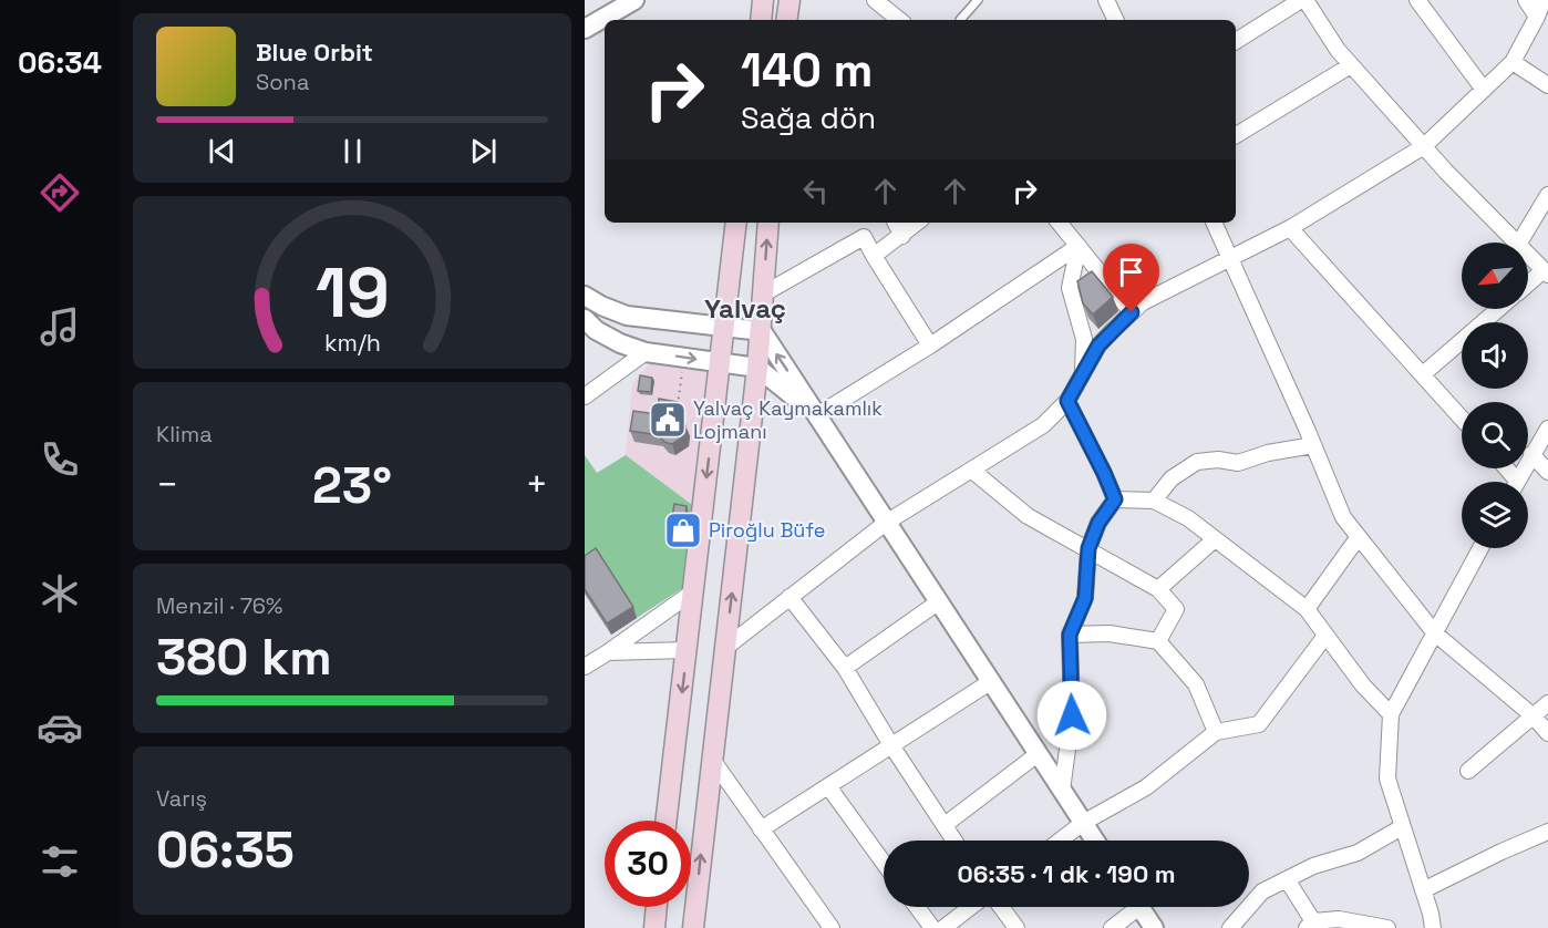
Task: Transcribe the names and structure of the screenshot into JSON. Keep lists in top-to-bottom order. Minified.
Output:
{"districts":["Yalvaç"],"places":{"public building":["Yalvaç Kaymakamlık Lojmanı"],"shop":["Piroğlu Büfe"]},"north":"bottom left","page":{"tabs":"06:34","turn":["140 m","Sağa dön"],"song":["Blue Orbit","Sona"],"tile":["Klima",["Menzil · 76%","380 km"],["Varış","06:35"]],"heat":["−","23°","+"],"limit":"30","trip":"06:35 · 1 dk · 190 m","gauge":["19","km/h"]}}
